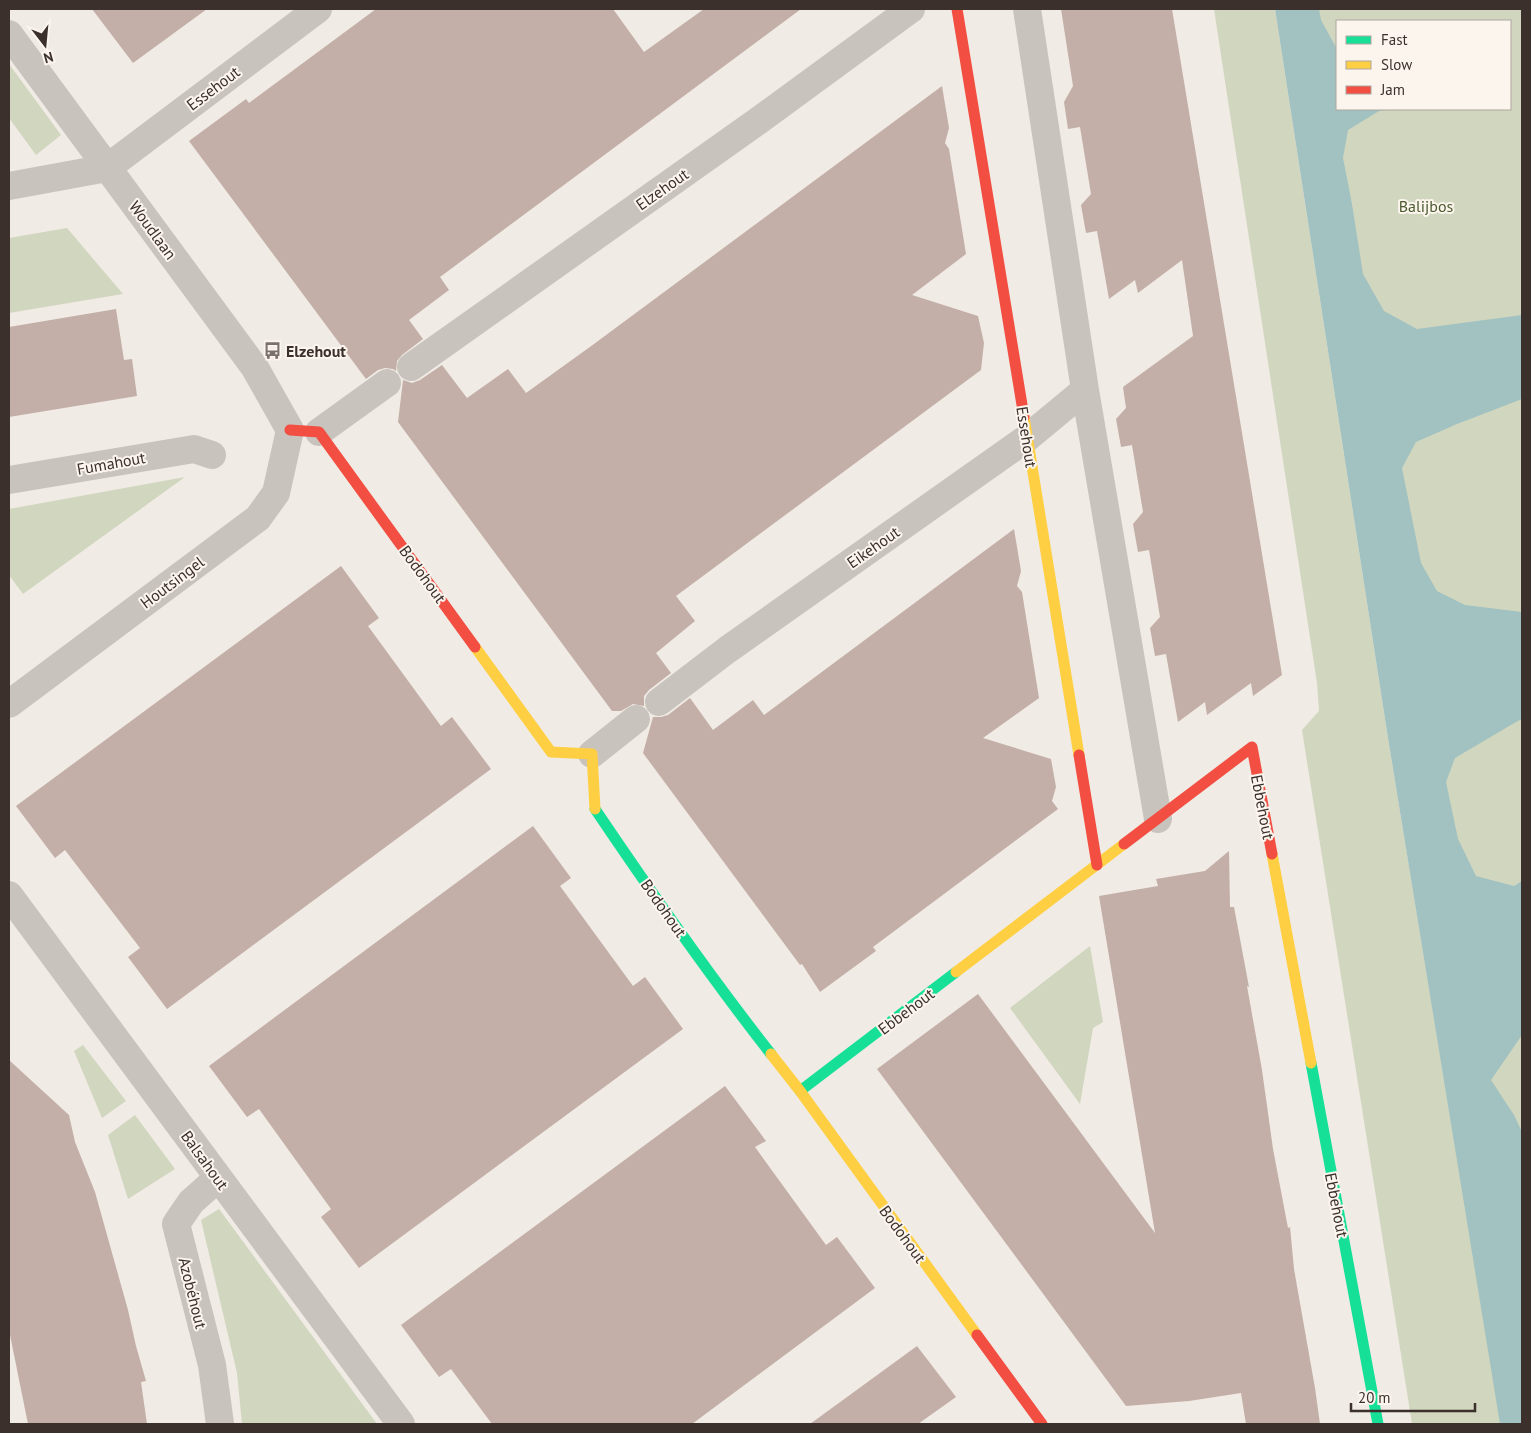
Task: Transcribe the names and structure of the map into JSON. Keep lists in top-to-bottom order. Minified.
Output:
{"streets":{"street":["Essehout","Elzehout","Woudlaan","Fumahout","Eikehout","Bodohout","Houtsingel","Ebbehout","Balsahout","Azobéhout"]},"crossings":[["Essehout","Woudlaan"],["Essehout","Eikehout"],["Essehout","Ebbehout"],["Woudlaan","Houtsingel"],["Bodohout","Ebbehout"],["Balsahout","Azobéhout"]],"parks":["Balijbos"],"places":{"bus stop":["Elzehout"]},"legend":["Fast","Slow","Jam"],"scale_bar":"20 m","north":"bottom"}
